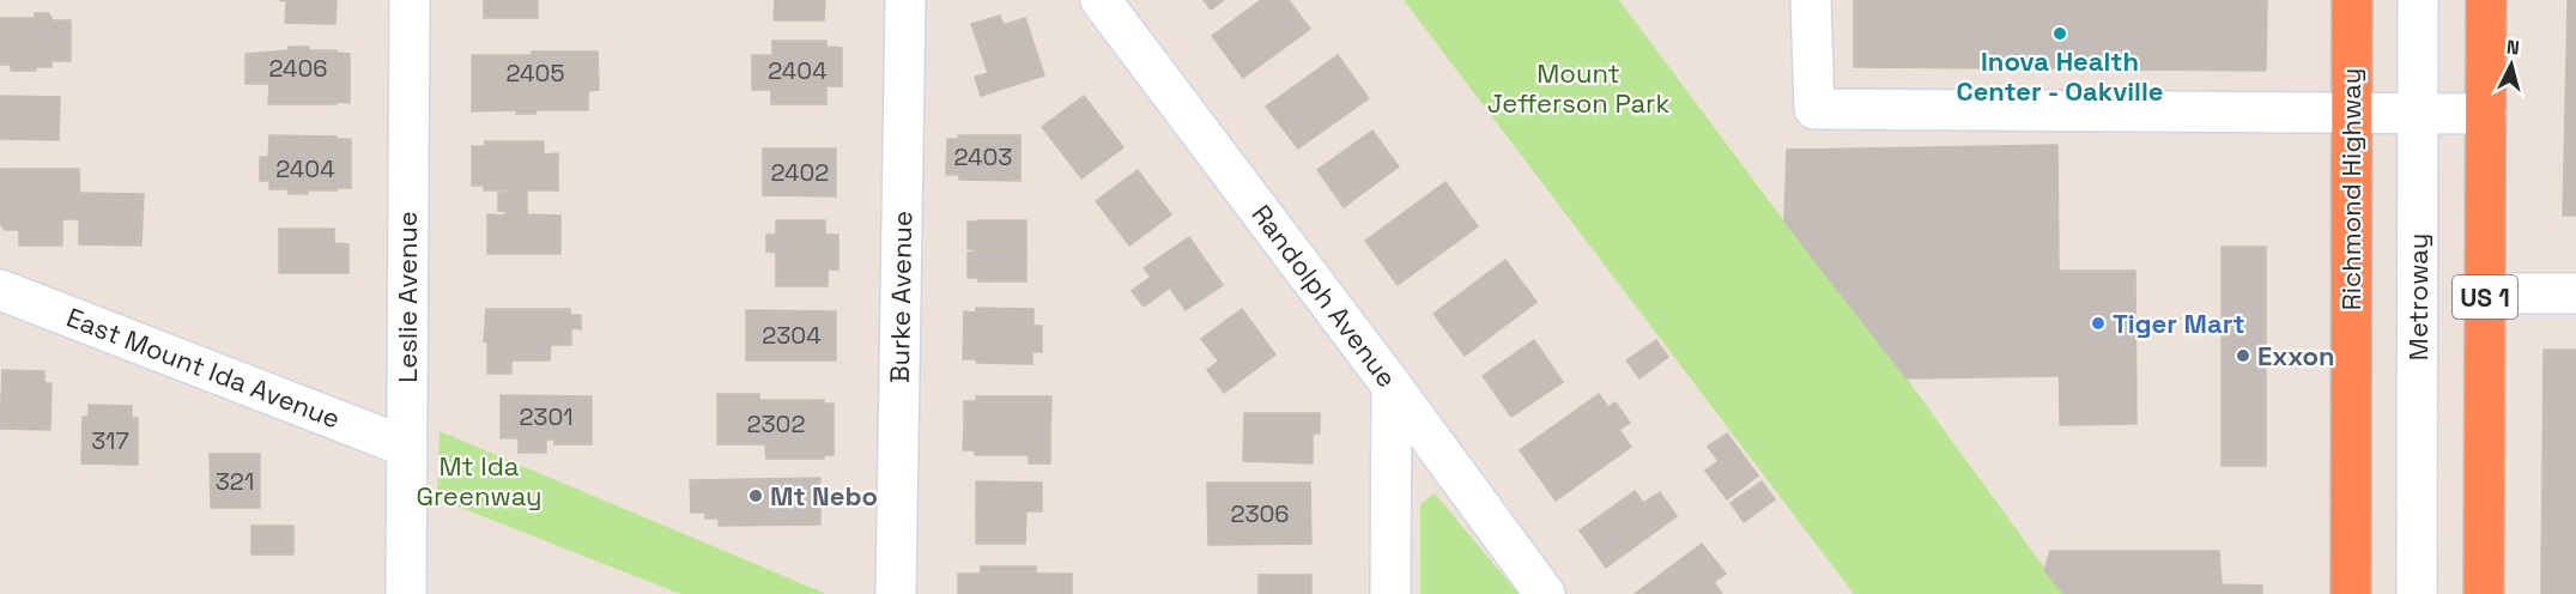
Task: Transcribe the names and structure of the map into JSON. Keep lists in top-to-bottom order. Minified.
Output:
{"streets":{"highway":["Richmond Highway","US 1"],"street":["Randolph Avenue","Leslie Avenue","Burke Avenue","Metroway","East Mount Ida Avenue"]},"crossings":[["Leslie Avenue","East Mount Ida Avenue"]],"parks":["Mount Jefferson Park","Mt Ida Greenway"],"places":["Inova Health Center - Oakville","Tiger Mart","Exxon","Mt Nebo"],"house_numbers":["2406","2404","2405","2403","2404","2402","2304","2301","2302","317","321","2306"],"north":"top"}
